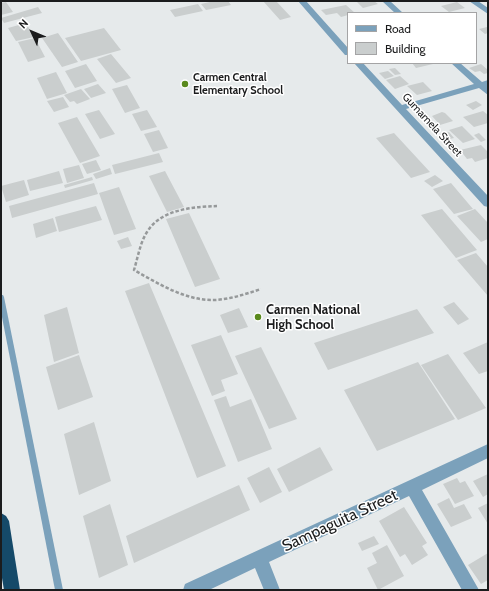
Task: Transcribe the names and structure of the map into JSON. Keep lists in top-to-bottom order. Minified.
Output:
{"streets":{"street":["Gumamela Street","Sampaguita Street"]},"places":["Carmen Central Elementary School","Carmen National High School"],"legend":["Road","Building"],"north":"top left"}
